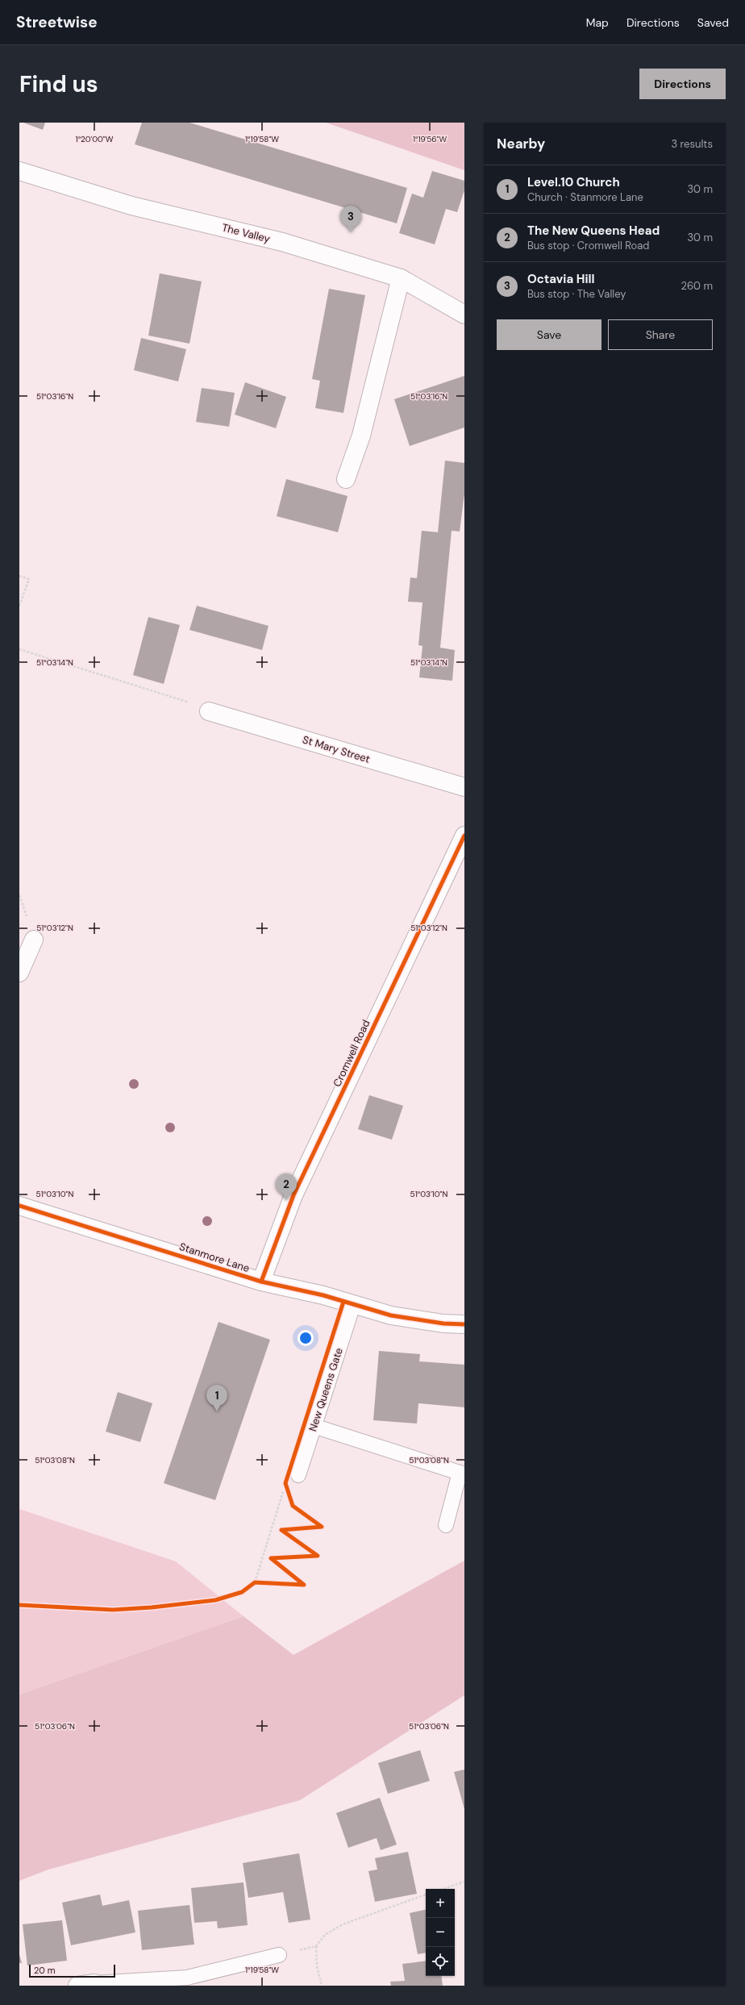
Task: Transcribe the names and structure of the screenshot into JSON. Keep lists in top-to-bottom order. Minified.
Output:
{"streets":{"street":["The Valley","St Mary Street","Cromwell Road","Stanmore Lane"],"lane":["New Queens Gate"]},"crossings":[["Cromwell Road","Stanmore Lane"],["Stanmore Lane","New Queens Gate"]],"scale_bar":"20 m","page":{"header":"Streetwise","nav":["Map","Directions","Saved"],"buttons":["Directions",["Save","Share"]],"title":"Find us","heading":["Nearby","3 results"],"list":[{"mark":"1","name":"Level.10 Church","note":"Church · Stanmore Lane","value":"30 m"},{"mark":"2","name":"The New Queens Head","note":"Bus stop · Cromwell Road","value":"30 m"},{"mark":"3","name":"Octavia Hill","note":"Bus stop · The Valley","value":"260 m"}],"pins":["3","2","1"],"map_buttons":["+","−"],"scale":"20 m"},"coordinates":["1°20'00\"W","1°19'58\"W","1°19'56\"W","51°03'16\"N","51°03'14\"N","51°03'12\"N","51°03'10\"N","51°03'08\"N","51°03'06\"N"]}
